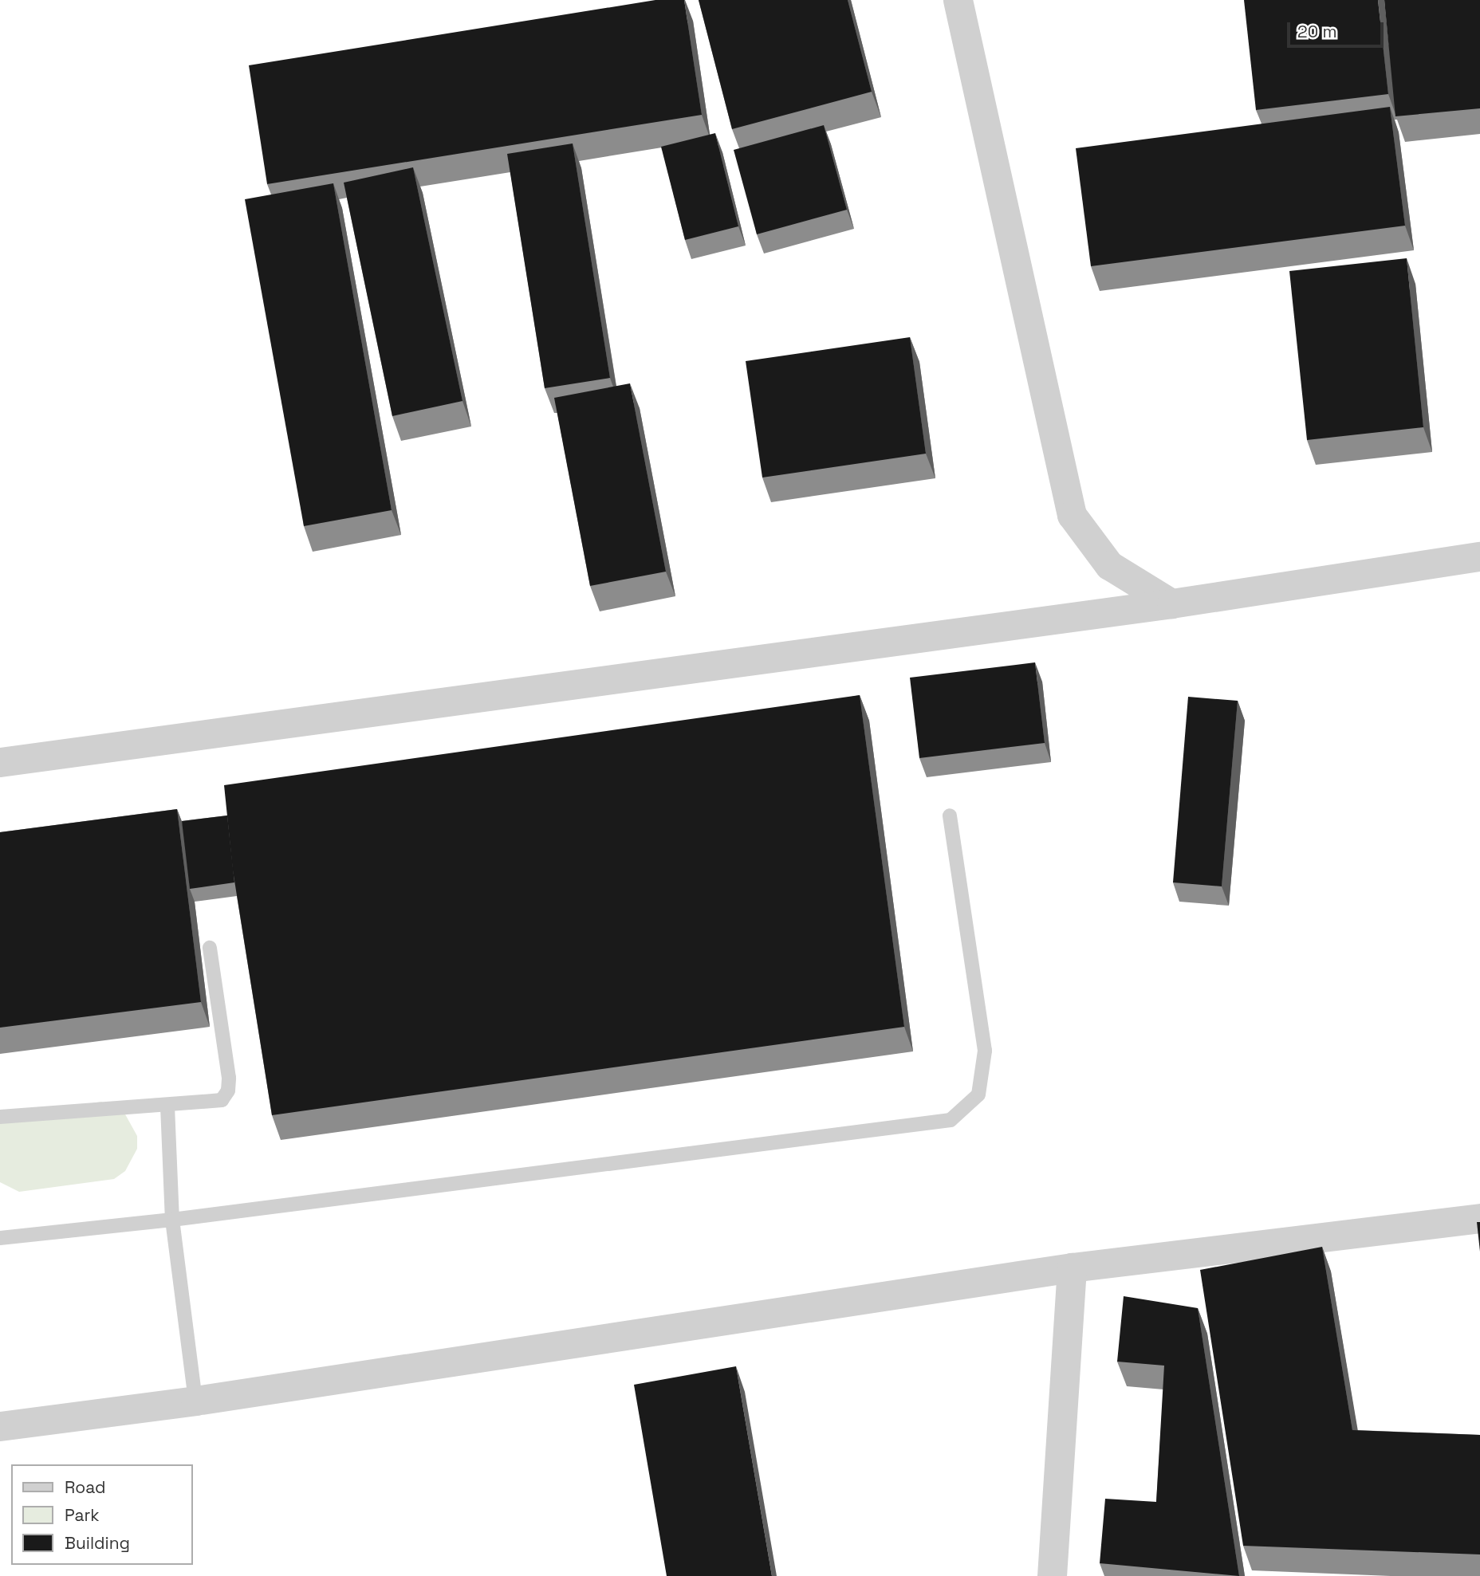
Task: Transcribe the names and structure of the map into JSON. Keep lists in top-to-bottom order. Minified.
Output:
{"legend":["Road","Park","Building"],"scale_bar":"20 m"}
